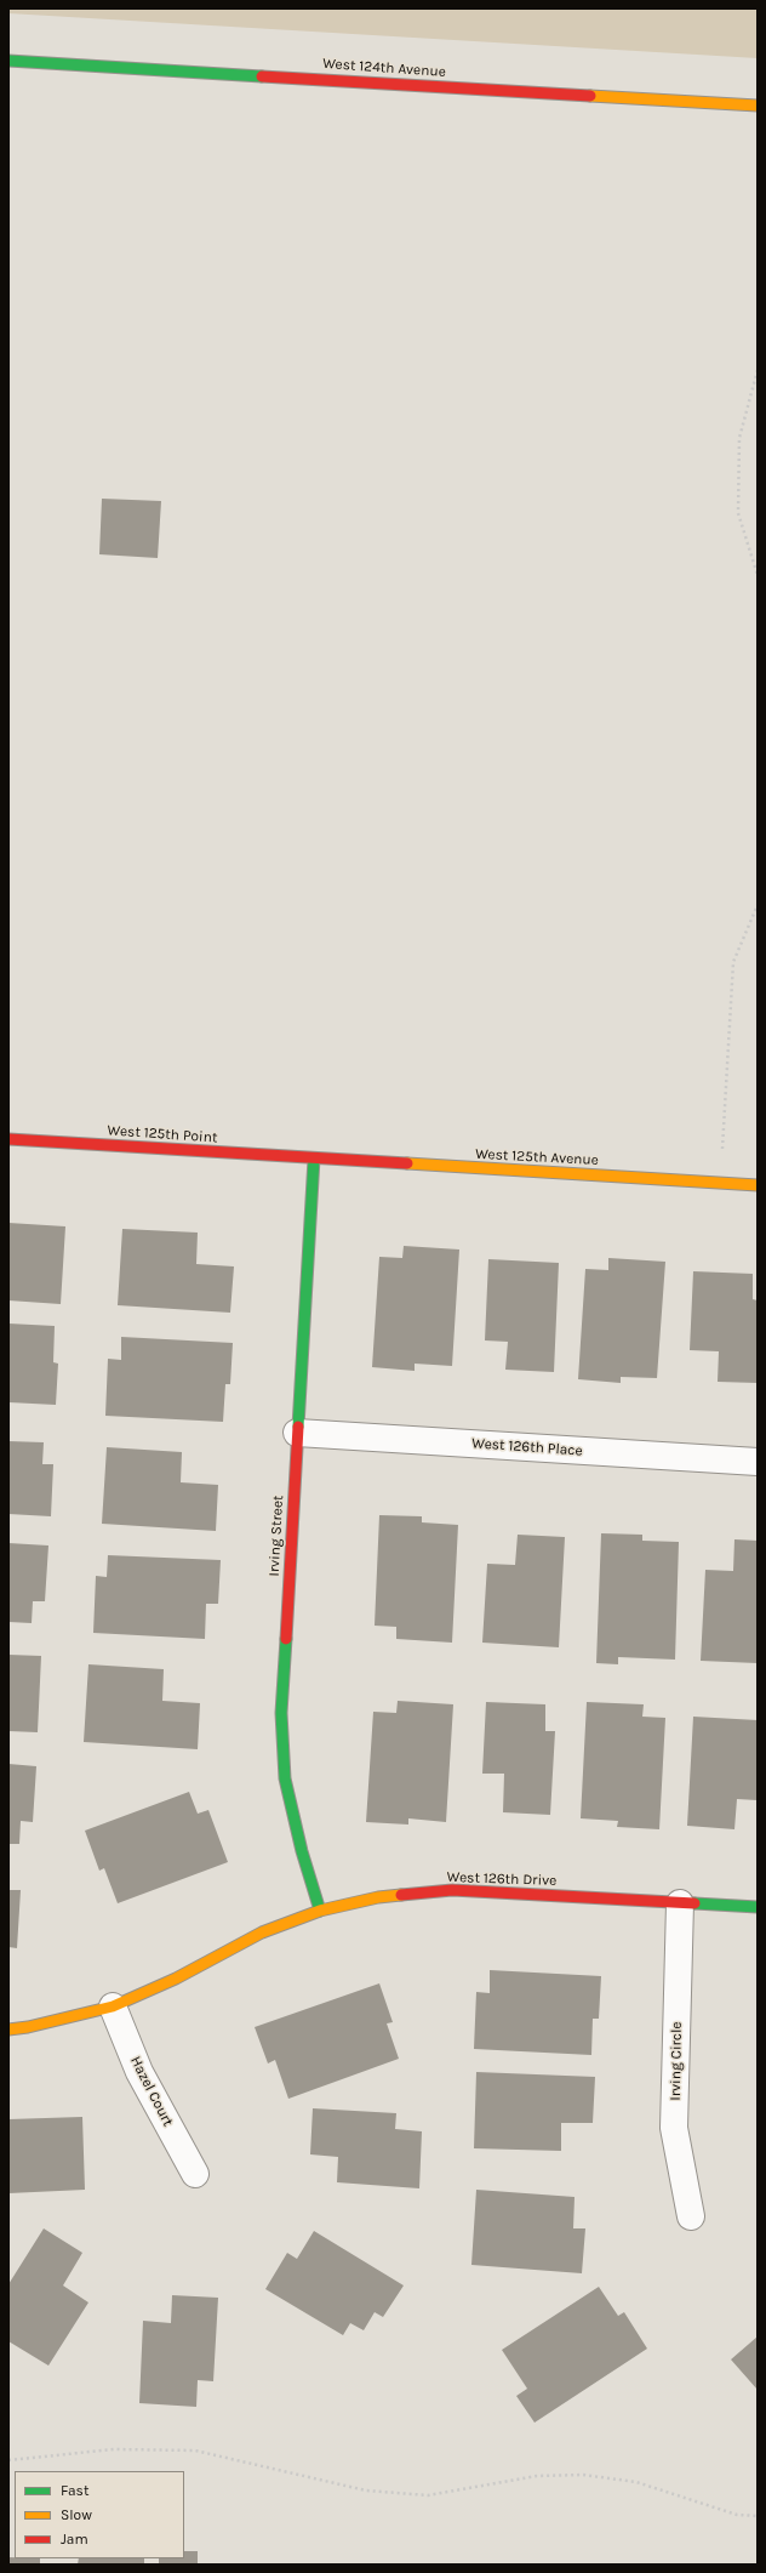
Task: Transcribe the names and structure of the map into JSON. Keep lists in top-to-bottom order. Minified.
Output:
{"streets":{"street":["West 124th Avenue","West 125th Point","West 125th Avenue","West 126th Place","Irving Street","West 126th Drive","Irving Circle","Hazel Court"]},"crossings":[["West 125th Point","West 125th Avenue"],["West 125th Point","Irving Street"],["West 125th Avenue","Irving Street"],["West 126th Place","Irving Street"],["Irving Street","West 126th Drive"],["West 126th Drive","Irving Circle"],["West 126th Drive","Hazel Court"]],"legend":["Fast","Slow","Jam"]}
